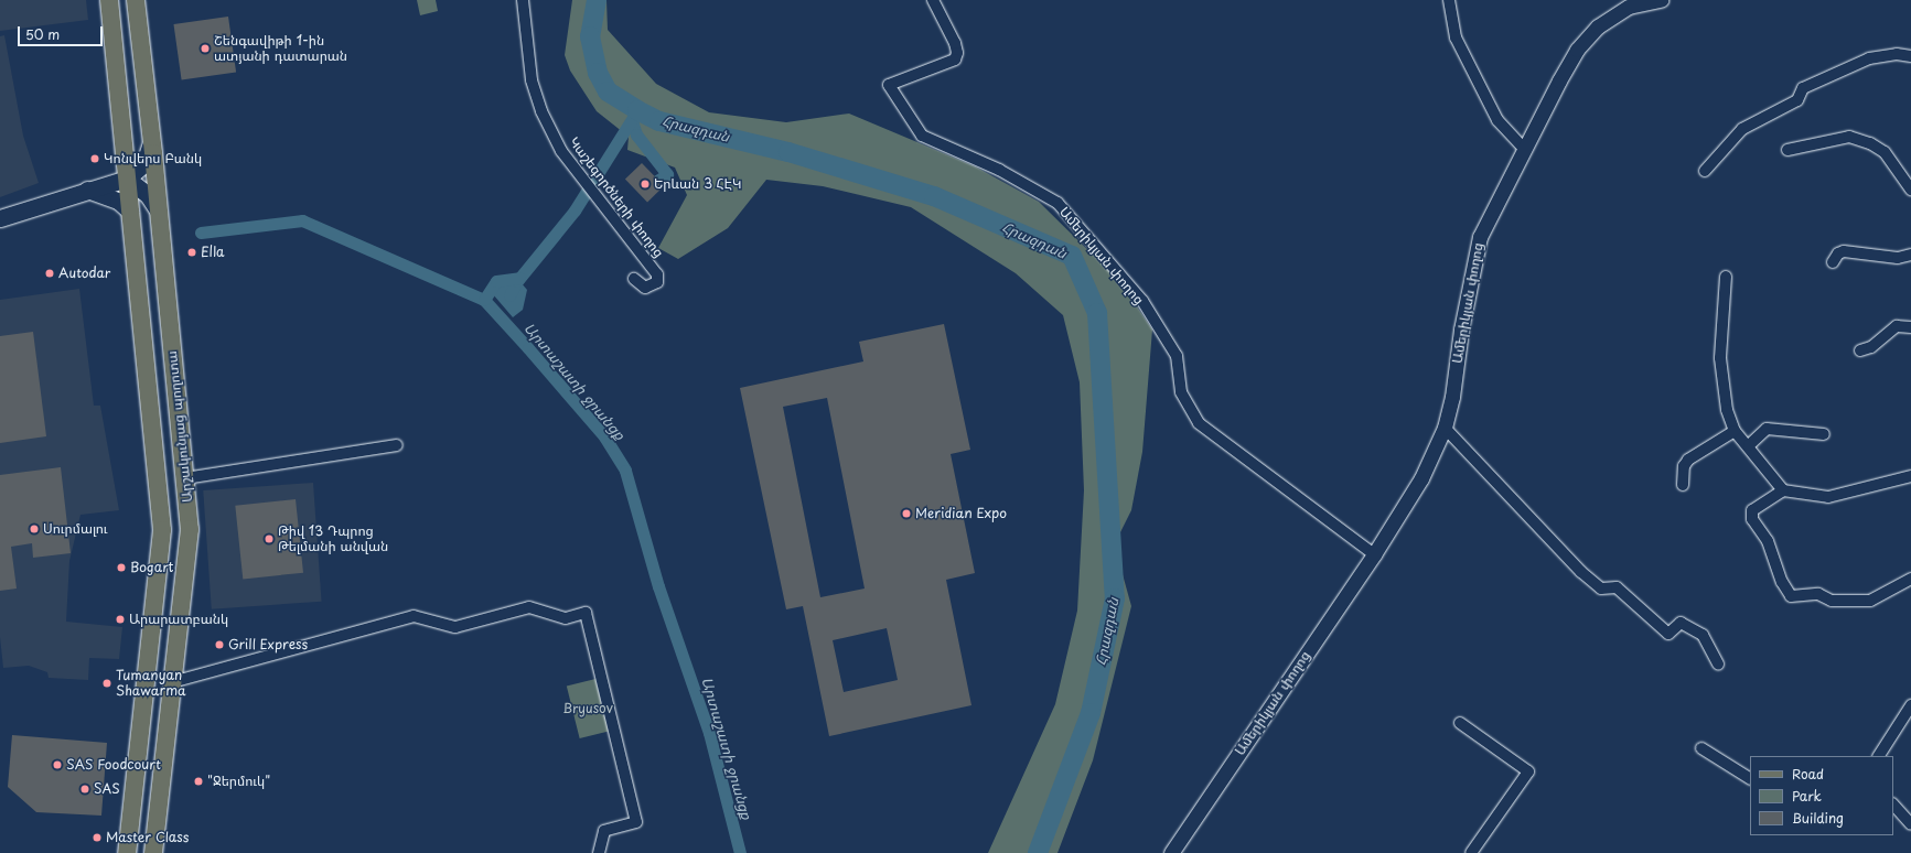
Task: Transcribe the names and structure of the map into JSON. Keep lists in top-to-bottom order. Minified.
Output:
{"streets":{"main road":["Արշակունյաց պողոտա"],"street":["Կաշեգործների փողոց","Ամերիկյան փողոց"]},"water":["Հրազդան","Արտաշատի ջրանցք"],"parks":["Bryusov"],"places":["Շենգավիթի 1-ին ատյանի դատարան","Կոնվերս Բանկ","Երևան 3 ՀԷԿ","Ella","Autodar","Meridian Expo","Սուրմալու","Թիվ 13 Դպրոց Թելմանի անվան","Bogart","Արարատբանկ","Grill Express","Tumanyan Shawarma","SAS Foodcourt","\"Ջերմուկ\"","SAS","Master Class"],"legend":["Road","Park","Building"],"scale_bar":"50 m"}
